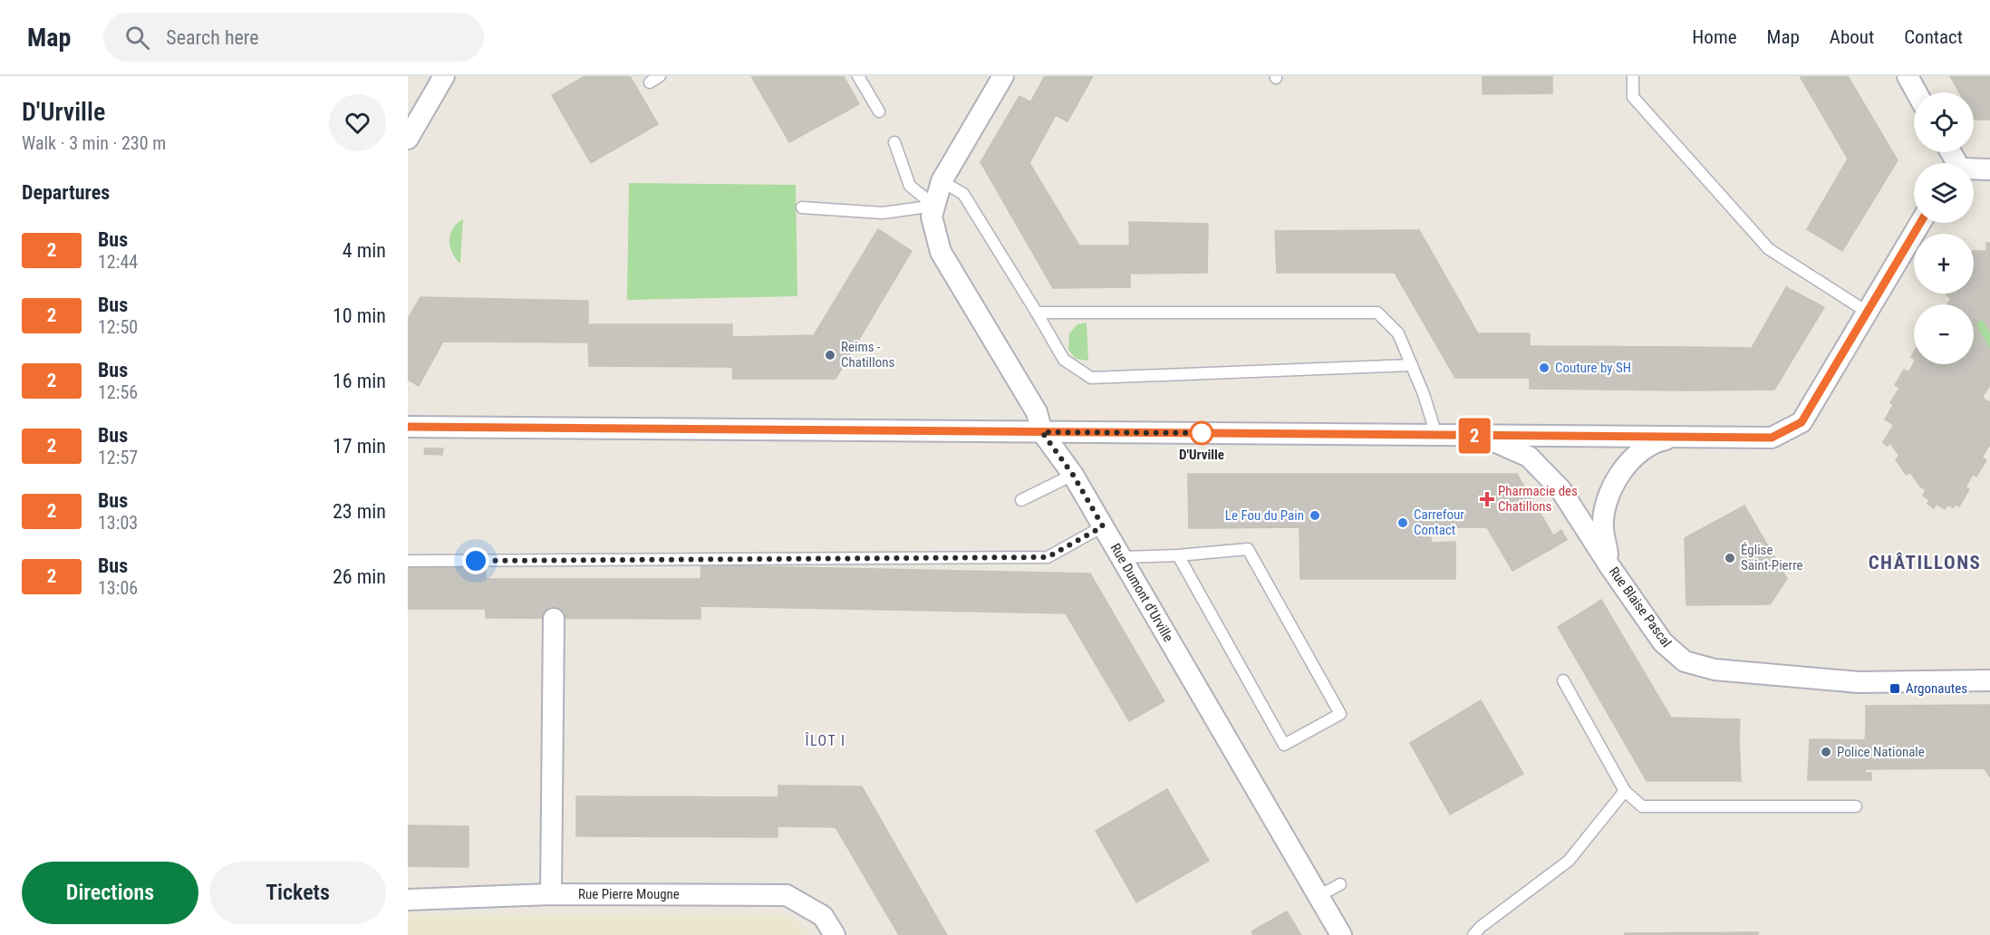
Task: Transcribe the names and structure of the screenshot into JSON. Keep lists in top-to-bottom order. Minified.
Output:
{"streets":{"street":["Rue Dumont d'Urville","Rue Blaise Pascal","Rue Pierre Mougne"]},"districts":["CHÂTILLONS","ÎLOT I"],"places":{"other":["Reims - Chatillons","Couture by SH","D'Urville","Le Fou du Pain","Carrefour Contact","Église Saint-Pierre","Police Nationale"],"health":["Pharmacie des Chatillons"],"transit":["Argonautes"]},"lines":["bus line 2"],"page":{"header":"Map","search":"Search here","nav":["Home","Map","About","Contact"],"heading":[["D'Urville","Walk · 3 min · 230 m"],"Departures"],"on_map":"2","map_buttons":["+","−"],"list":[{"mark":"2","name":"Bus","note":"12:44","value":"4 min"},{"mark":"2","name":"Bus","note":"12:50","value":"10 min"},{"mark":"2","name":"Bus","note":"12:56","value":"16 min"},{"mark":"2","name":"Bus","note":"12:57","value":"17 min"},{"mark":"2","name":"Bus","note":"13:03","value":"23 min"},{"mark":"2","name":"Bus","note":"13:06","value":"26 min"}],"buttons":["Directions","Tickets"]}}
